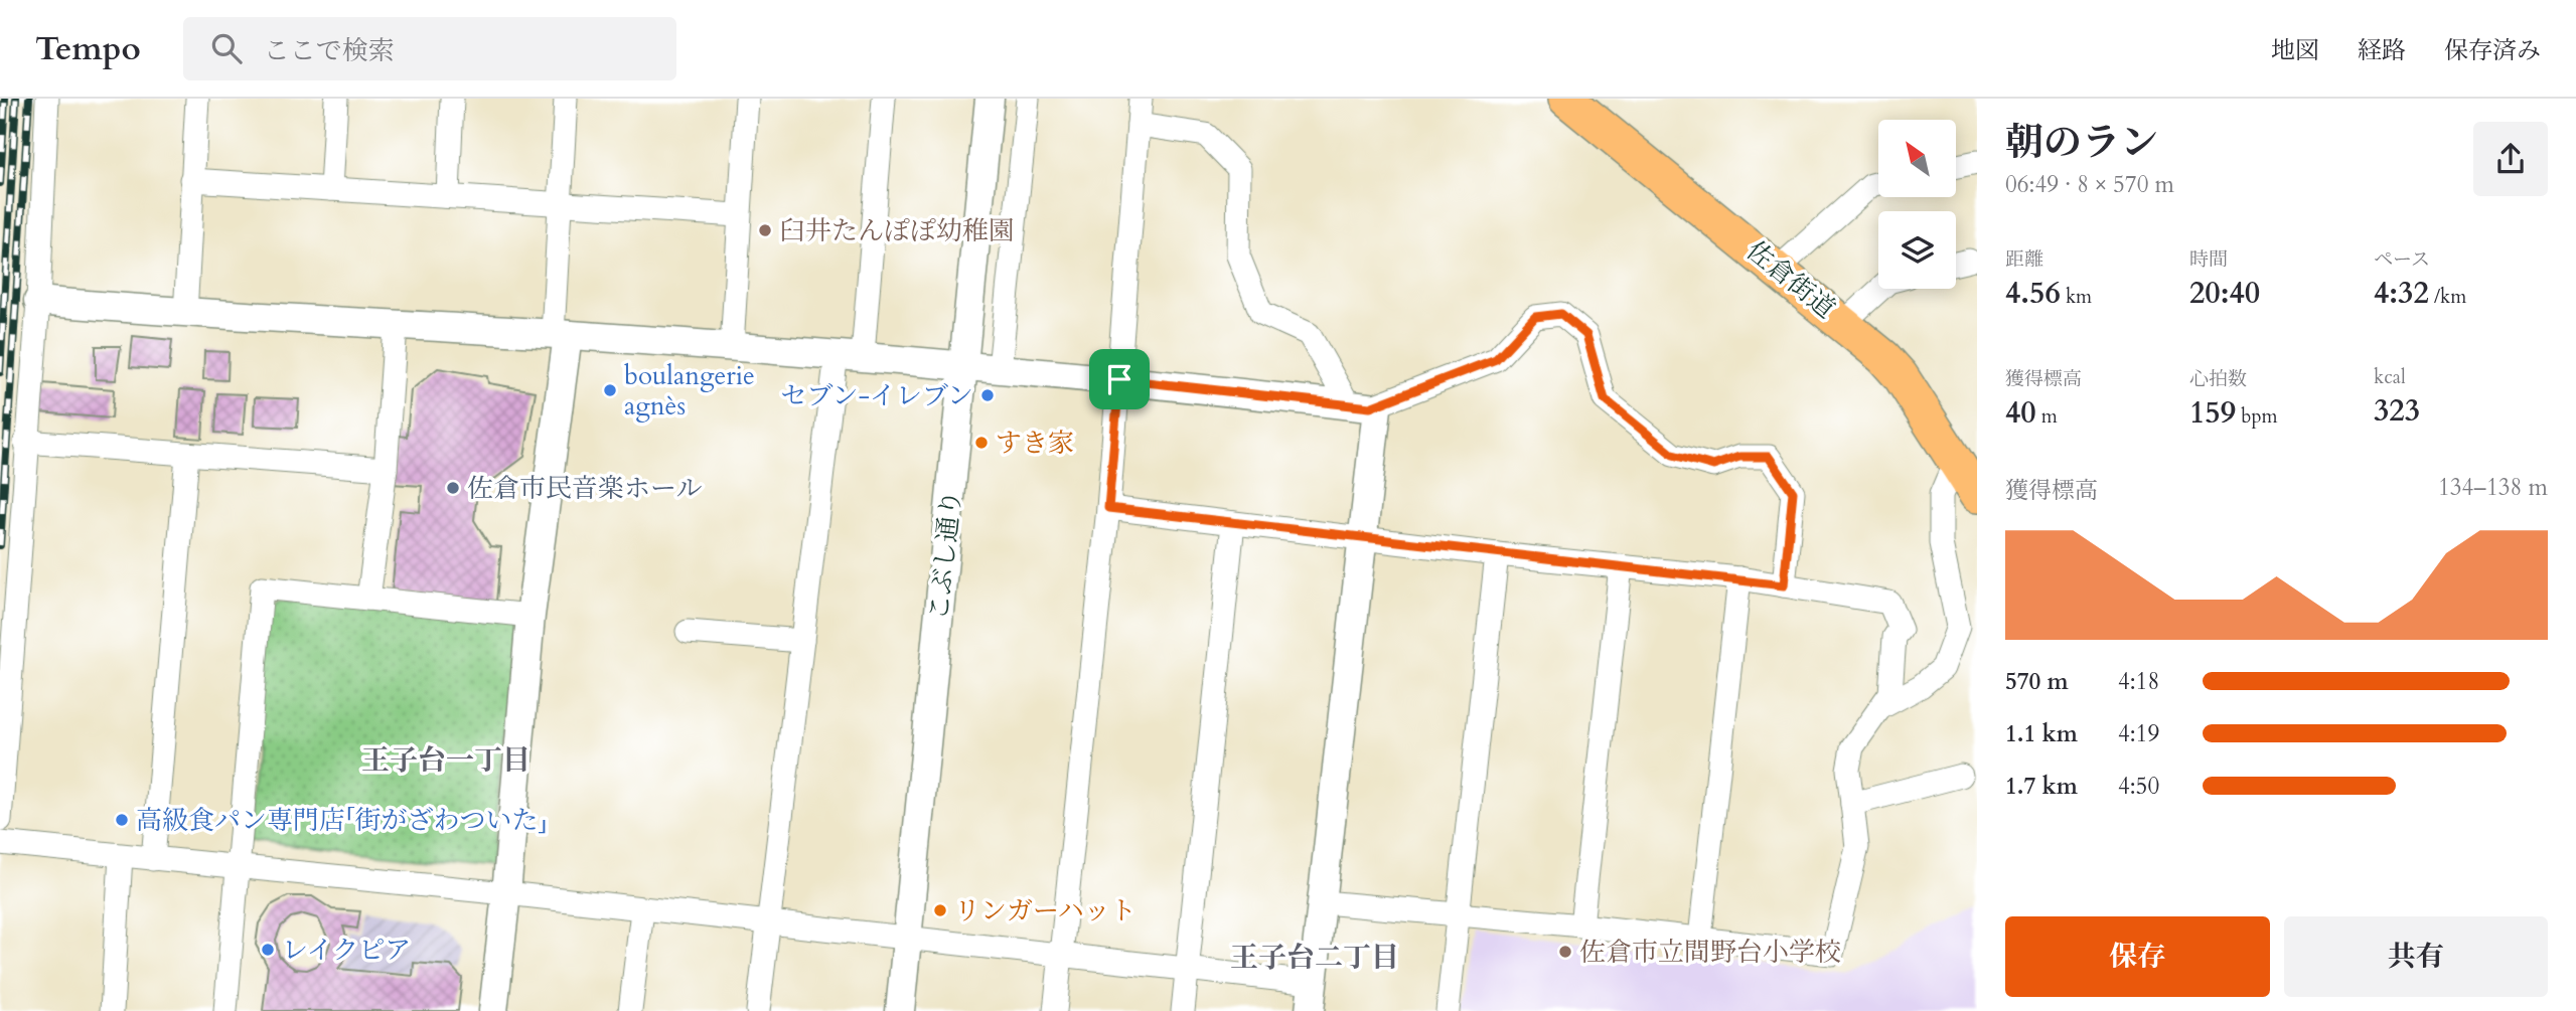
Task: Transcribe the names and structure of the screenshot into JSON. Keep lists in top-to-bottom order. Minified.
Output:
{"streets":{"main road":["佐倉街道"],"street":["こぶし通り"]},"districts":["王子台一丁目","王子台二丁目"],"places":["臼井たんぽぽ幼稚園","boulangerie agnès","セブン-イレブン","すき家","佐倉市民音楽ホール","高級食パン専門店「街がざわついた」","リンガーハット","レイクピア","佐倉市立間野台小学校"],"north":"top left","page":{"header":"Tempo","search":"ここで検索","nav":["地図","経路","保存済み"],"heading":["朝のラン","06:49 · 8 × 570 m"],"stats":[["距離","4.56 km"],["時間","20:40"],["ペース","4:32 /km"],["獲得標高","40 m"],["心拍数","159 bpm"],["kcal","323"]],"chart":["獲得標高","134–138 m"],"list":[{"name":"570 m","note":"4:18"},{"name":"1.1 km","note":"4:19"},{"name":"1.7 km","note":"4:50"}],"buttons":["保存","共有"]}}
